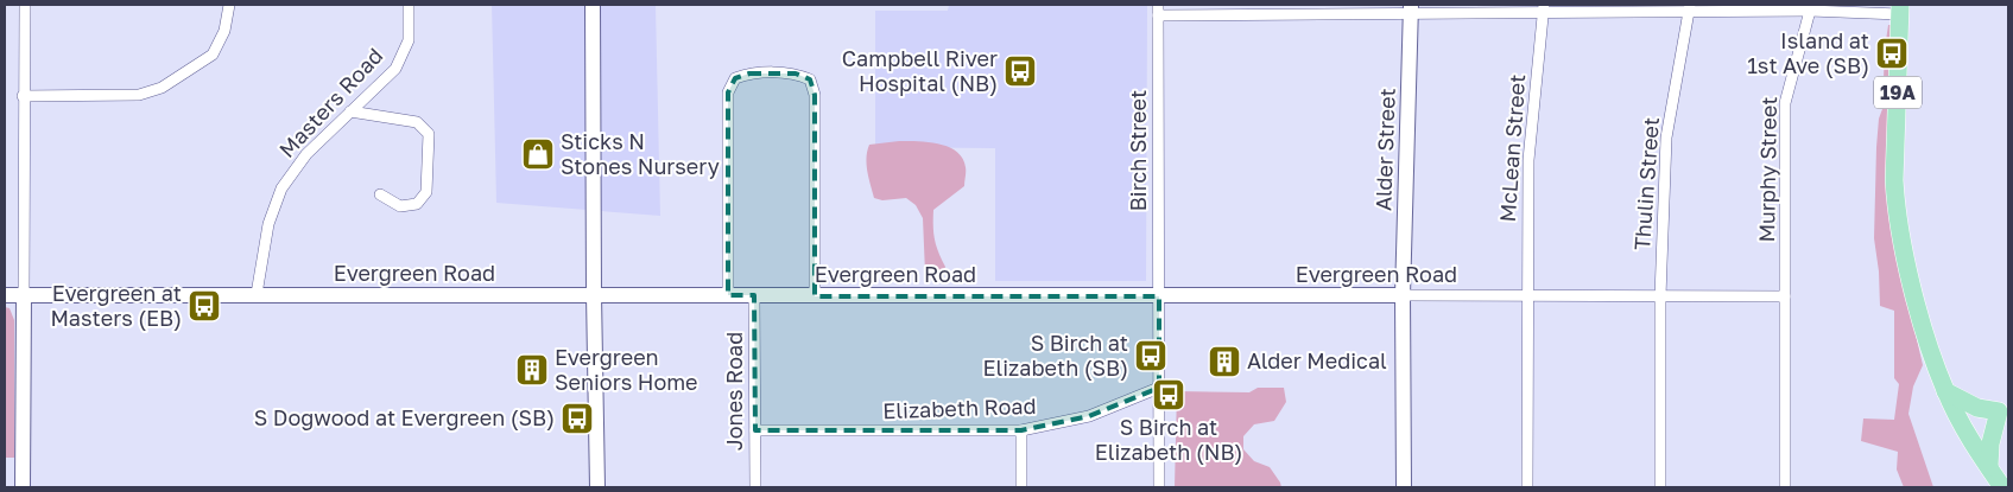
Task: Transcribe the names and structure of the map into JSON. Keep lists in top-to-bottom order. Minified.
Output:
{"streets":{"main road":["19A"],"street":["Masters Road","McLean Street","Alder Street","Birch Street","Murphy Street","Thulin Street","Evergreen Road","Jones Road","Elizabeth Road"]},"crossings":[["Masters Road","Evergreen Road"],["McLean Street","Evergreen Road"],["Alder Street","Evergreen Road"],["Birch Street","Evergreen Road"],["Birch Street","Elizabeth Road"],["Murphy Street","Evergreen Road"],["Thulin Street","Evergreen Road"],["Evergreen Road","Jones Road"],["Jones Road","Elizabeth Road"]],"places":{"bus stop":["Island at 1st Ave (SB)","Campbell River Hospital (NB)","Evergreen at Masters (EB)","S Birch at Elizabeth (SB)","S Birch at Elizabeth (NB)","S Dogwood at Evergreen (SB)"],"shop":["Sticks N Stones Nursery"],"building":["Alder Medical","Evergreen Seniors Home"]}}
